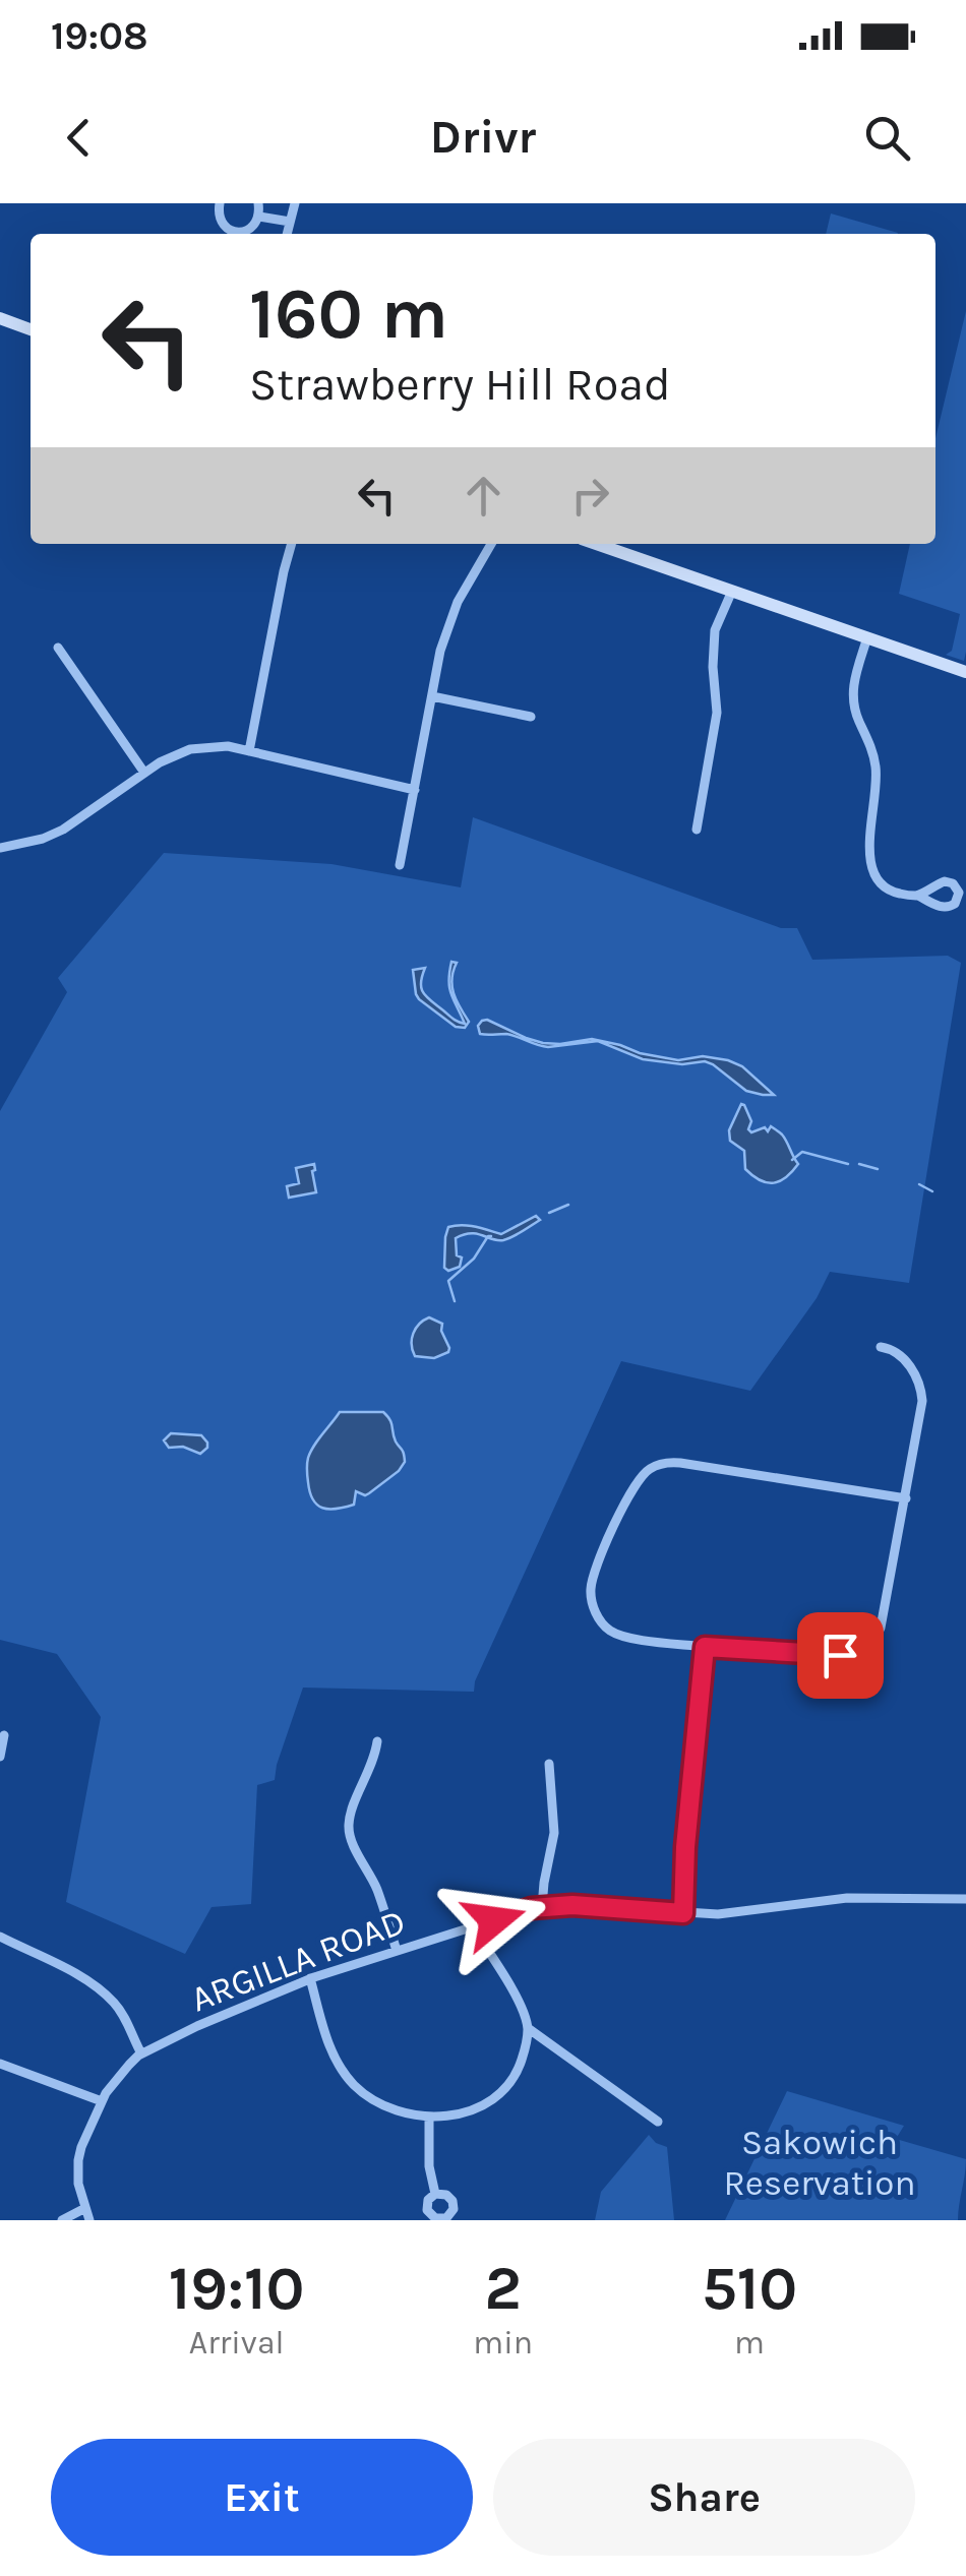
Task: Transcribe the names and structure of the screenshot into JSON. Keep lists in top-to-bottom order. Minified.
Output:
{"streets":{"street":["ARGILLA ROAD"]},"parks":["Sakowich Reservation"],"page":{"status":"19:08","header":"Drivr","turn":["160 m","Strawberry Hill Road"],"eta":["19:10","Arrival","2","min","510","m"],"buttons":["Exit","Share"]}}
